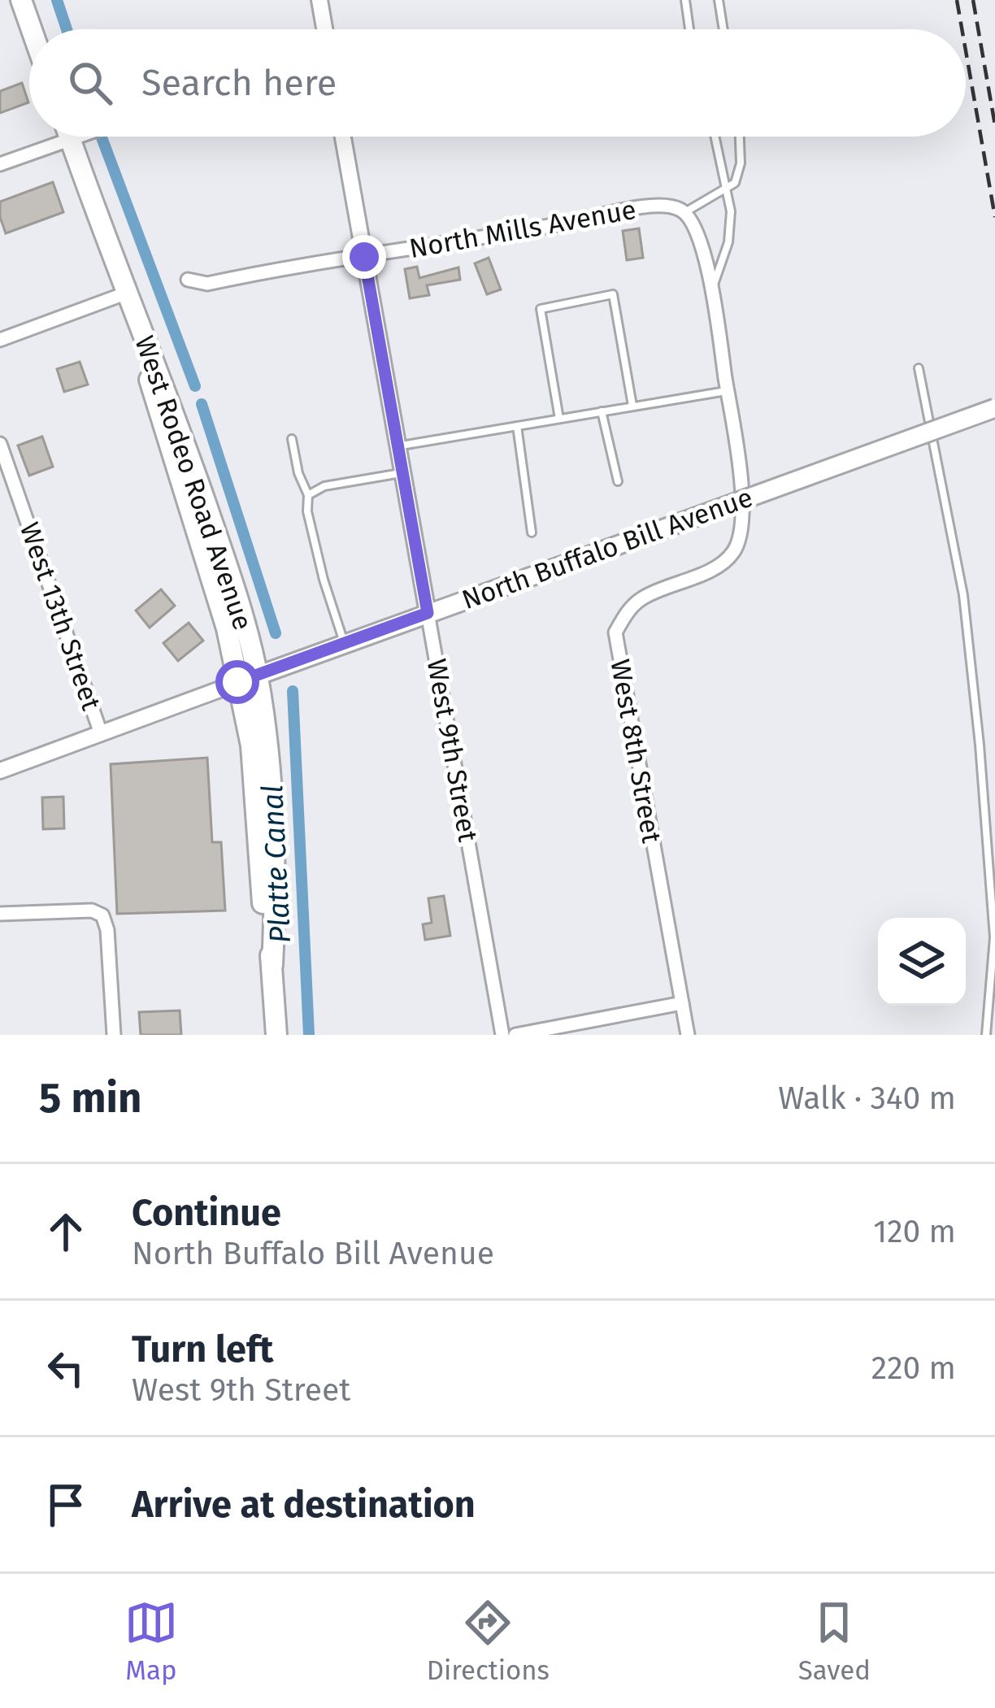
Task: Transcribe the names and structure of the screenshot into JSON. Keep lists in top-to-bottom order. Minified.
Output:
{"streets":{"main road":["West Rodeo Road Avenue","North Buffalo Bill Avenue"],"street":["North Mills Avenue","West 13th Street","West 9th Street","West 8th Street"]},"crossings":[["North Mills Avenue","West 9th Street"],["West Rodeo Road Avenue","North Buffalo Bill Avenue"],["North Buffalo Bill Avenue","West 13th Street"],["North Buffalo Bill Avenue","West 9th Street"]],"water":["Platte Canal"],"page":{"search":"Search here","heading":["5 min","Walk · 340 m"],"list":[["Continue","North Buffalo Bill Avenue","120 m"],["Turn left","West 9th Street","220 m"],"Arrive at destination"],"nav":["Map","Directions","Saved"]}}
